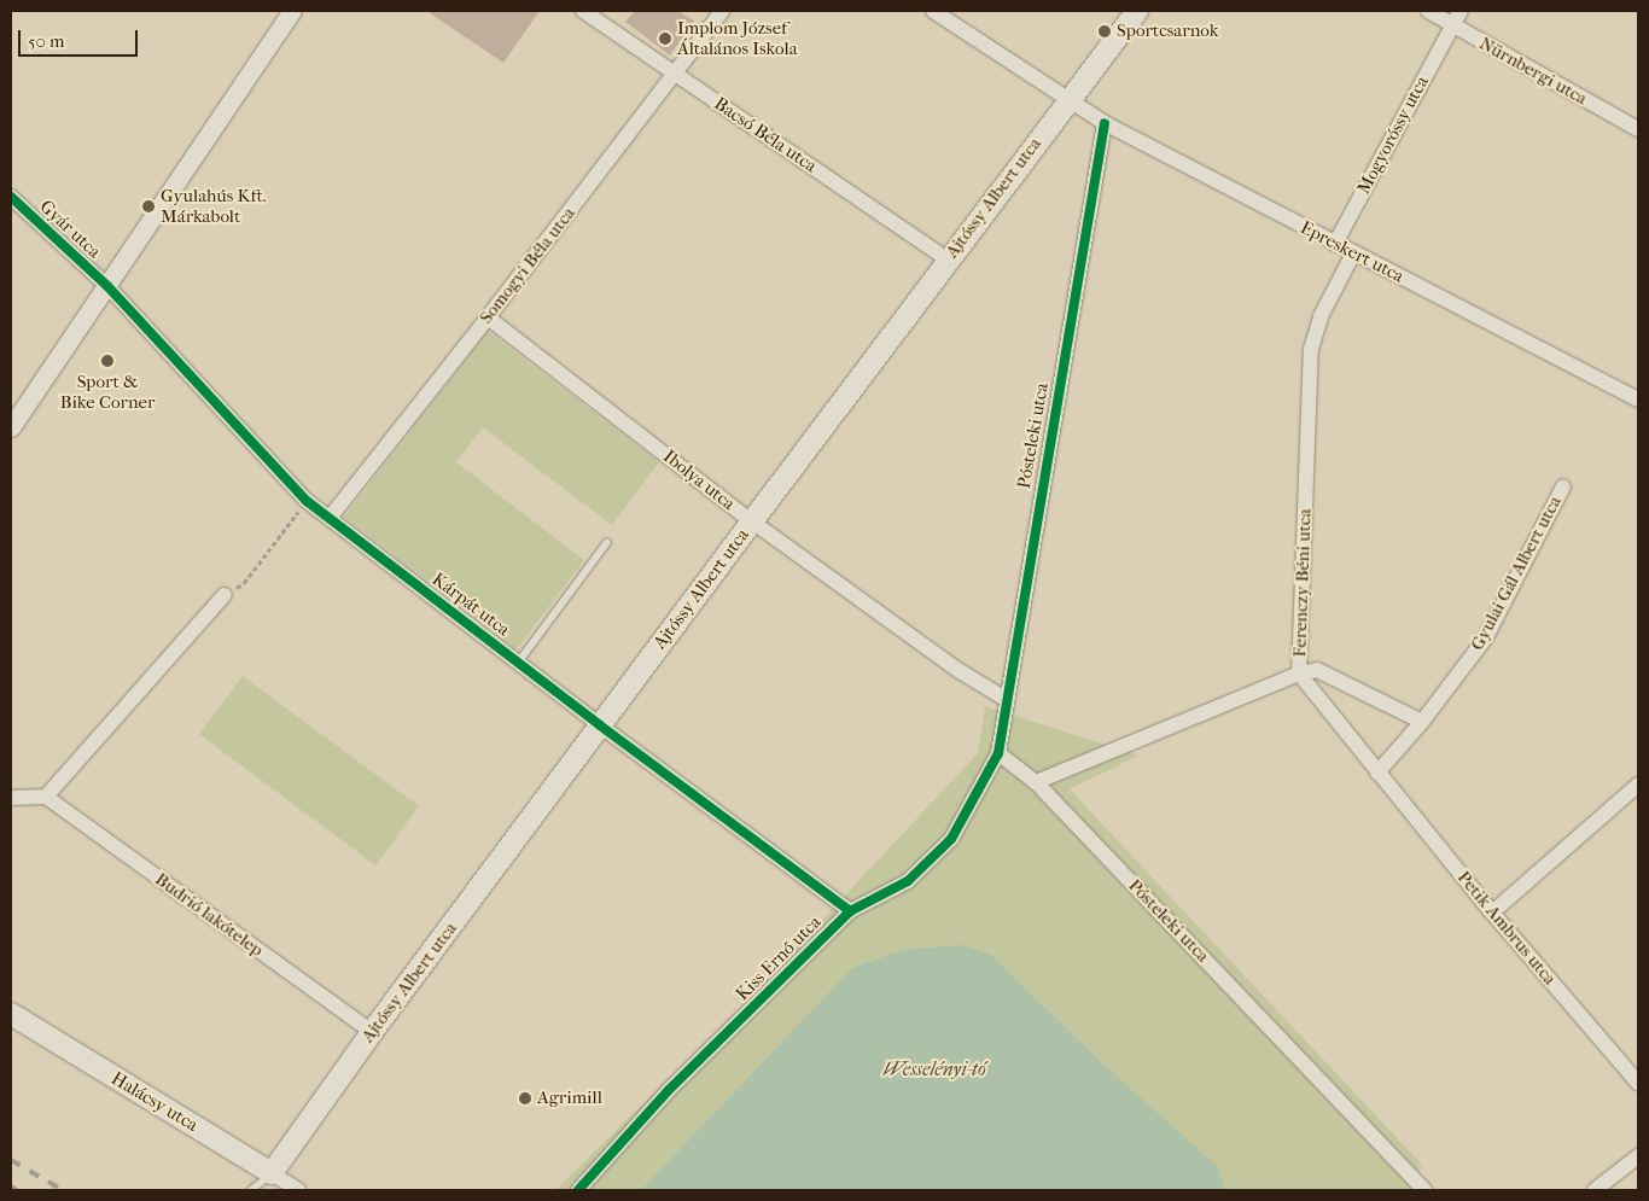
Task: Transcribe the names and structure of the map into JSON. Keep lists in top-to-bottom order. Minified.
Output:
{"streets":{"main road":["Ajtóssy Albert utca","Halácsy utca"],"street":["Nürnbergi utca","Bacsó Béla utca","Mogyoróssy utca","Gyár utca","Epreskert utca","Somogyi Béla utca","Pósteleki utca","Ibolya utca","Gyulai Gál Albert utca","Ferenczy Béni utca","Kárpát utca","Budrió lakótelep","Petik Ambrus utca","Kiss Ernő utca"]},"crossings":[["Nürnbergi utca","Mogyoróssy utca"],["Bacsó Béla utca","Ajtóssy Albert utca"],["Bacsó Béla utca","Somogyi Béla utca"],["Mogyoróssy utca","Epreskert utca"],["Ajtóssy Albert utca","Epreskert utca"],["Ajtóssy Albert utca","Ibolya utca"],["Ajtóssy Albert utca","Kárpát utca"],["Ajtóssy Albert utca","Budrió lakótelep"],["Ajtóssy Albert utca","Halácsy utca"],["Gyár utca","Kárpát utca"],["Epreskert utca","Pósteleki utca"],["Epreskert utca","Ferenczy Béni utca"],["Somogyi Béla utca","Ibolya utca"],["Somogyi Béla utca","Kárpát utca"],["Pósteleki utca","Ibolya utca"],["Pósteleki utca","Ferenczy Béni utca"],["Pósteleki utca","Kiss Ernő utca"],["Gyulai Gál Albert utca","Petik Ambrus utca"],["Ferenczy Béni utca","Petik Ambrus utca"],["Kárpát utca","Kiss Ernő utca"]],"water":["Wesselényi-tó"],"places":["Sportcsarnok","Implom József Általános Iskola","Gyulahús Kft. Márkabolt","Sport & Bike Corner","Agrimill"],"scale_bar":"50 m"}
